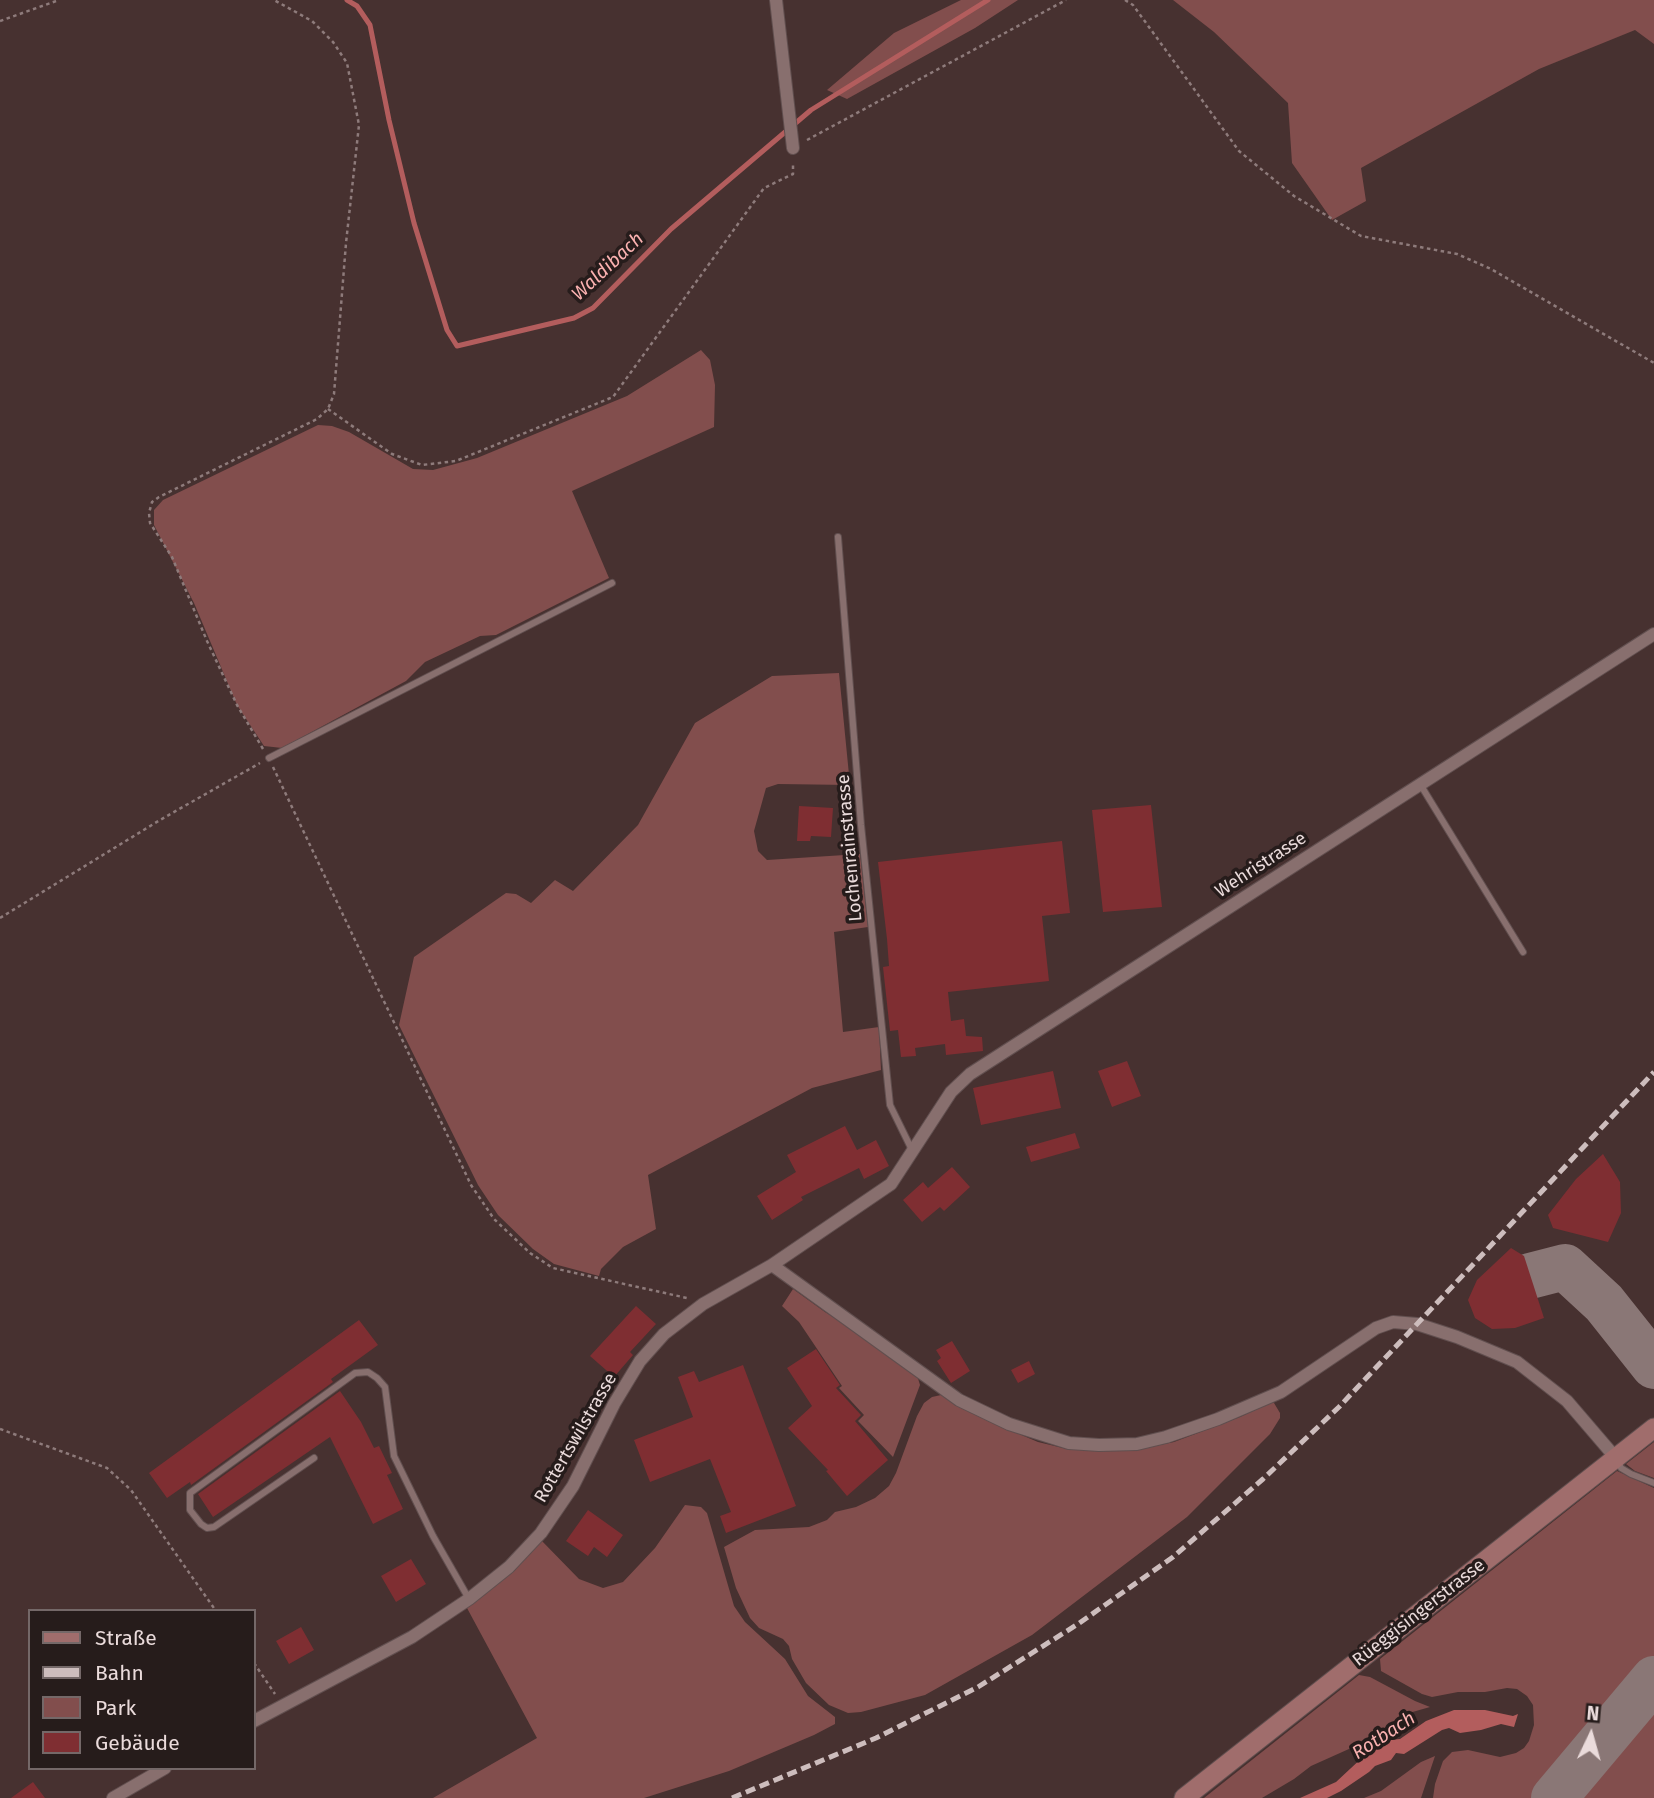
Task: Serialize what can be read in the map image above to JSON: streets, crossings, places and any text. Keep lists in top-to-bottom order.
{
  "streets": {
    "main road": ["Rüeggisingerstrasse"],
    "street": ["Wehristrasse", "Rottertswilstrasse"],
    "lane": ["Lochenrainstrasse"]
  },
  "crossings": [
    ["Lochenrainstrasse", "Wehristrasse"],
    ["Lochenrainstrasse", "Rottertswilstrasse"],
    ["Wehristrasse", "Rottertswilstrasse"]
  ],
  "water": ["Waldibach", "Rotbach"],
  "legend": [
    "Straße",
    "Bahn",
    "Park",
    "Gebäude"
  ],
  "north": "top"
}
